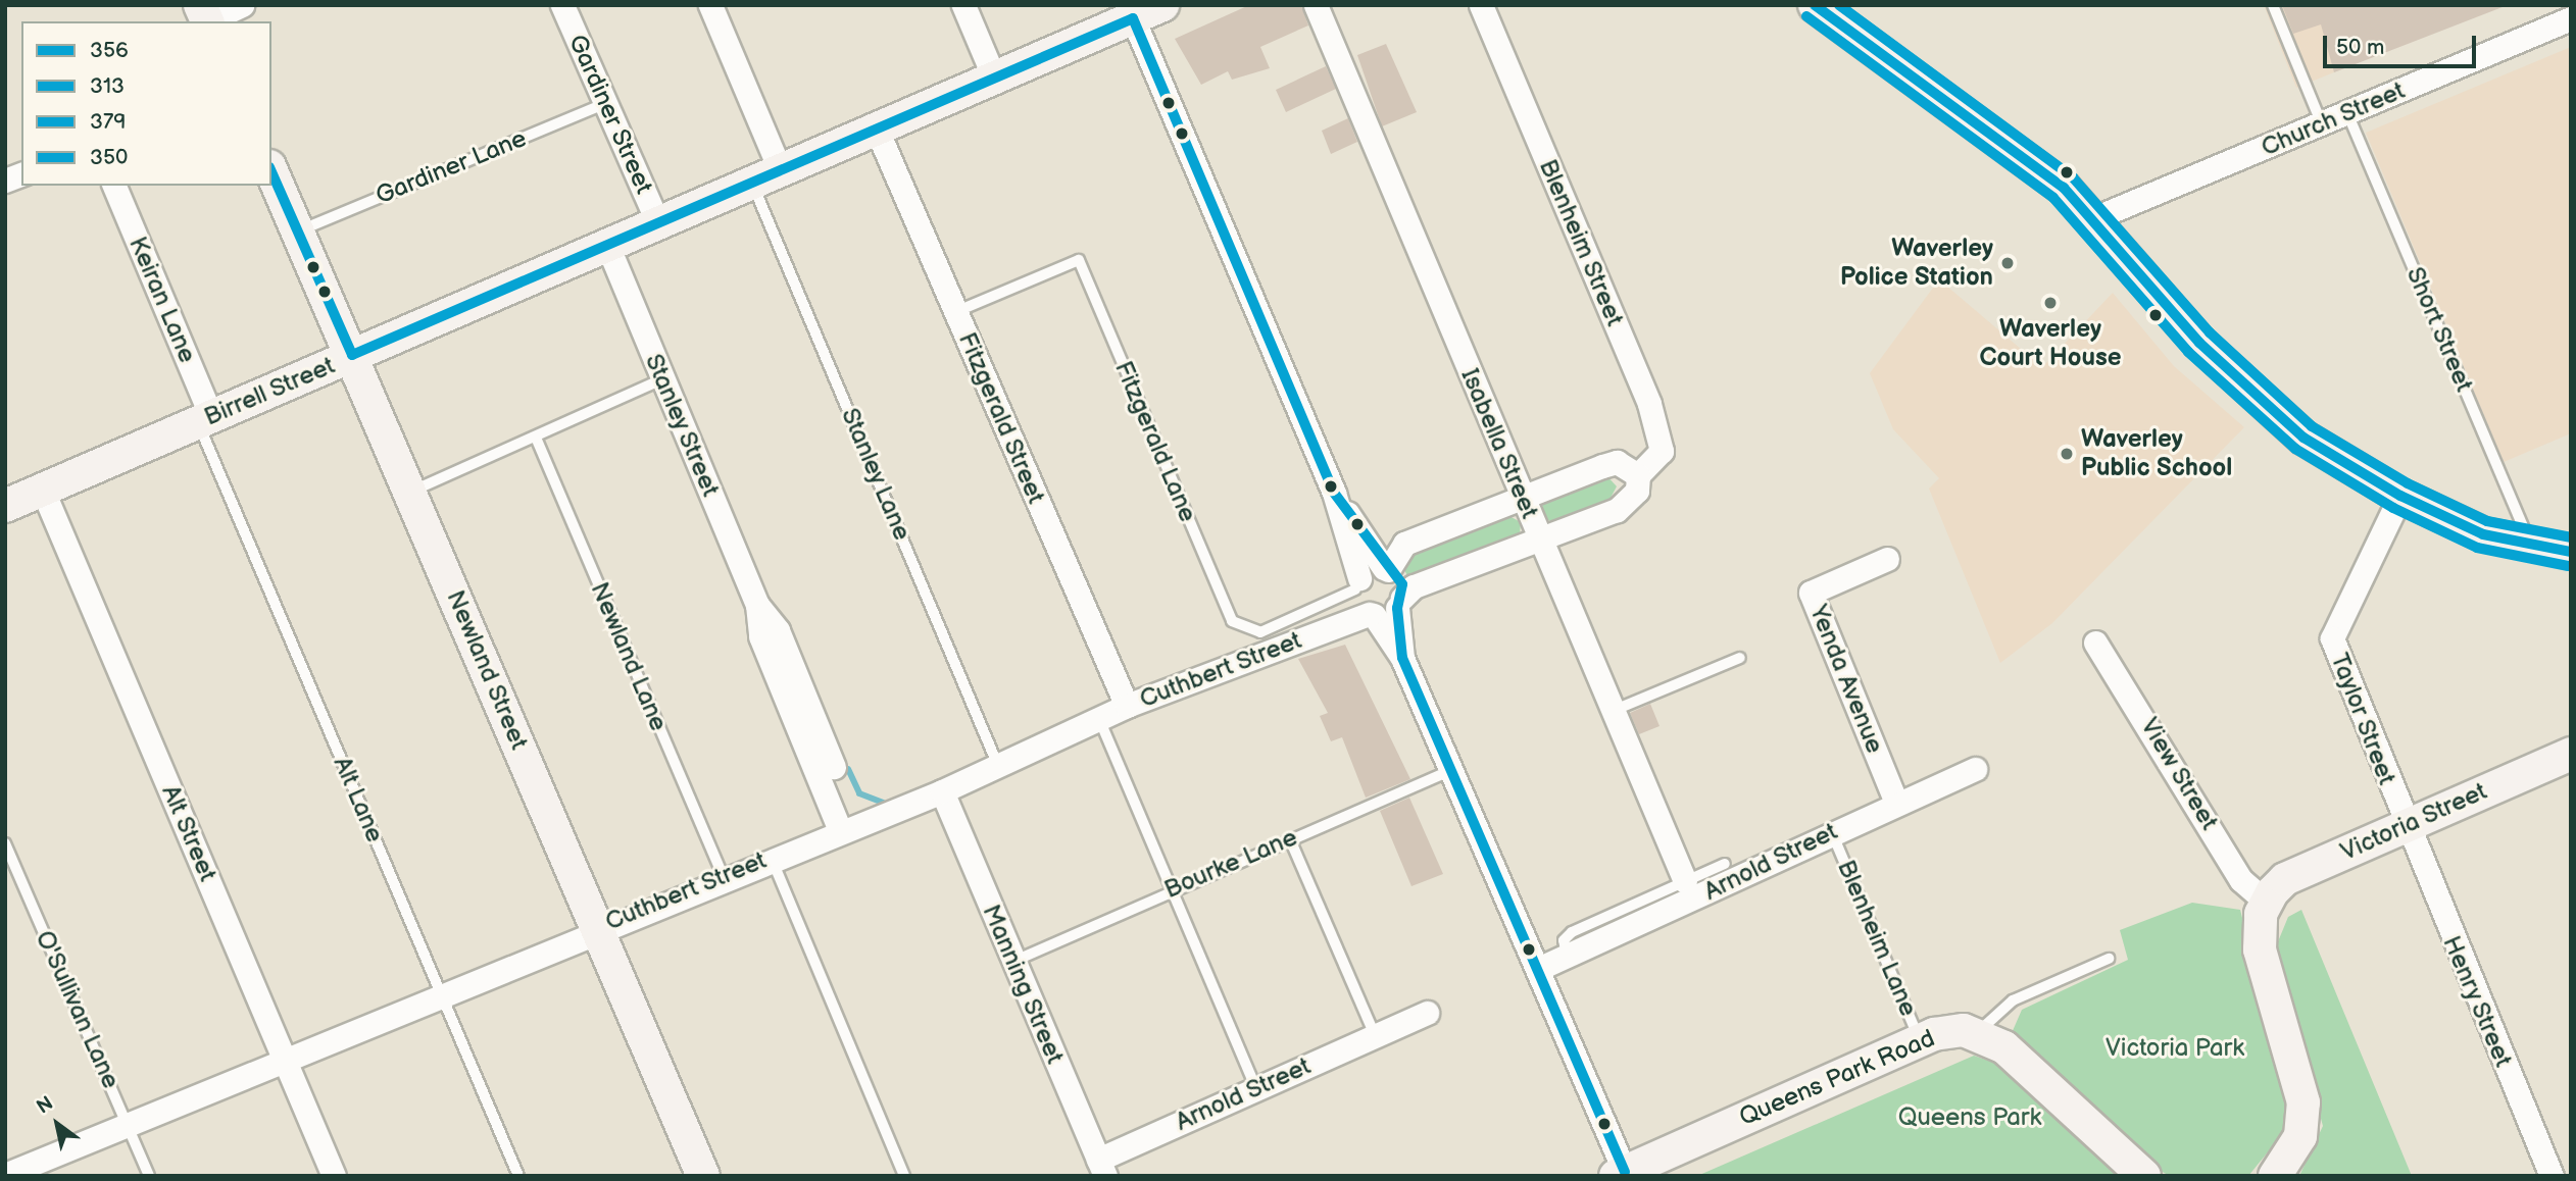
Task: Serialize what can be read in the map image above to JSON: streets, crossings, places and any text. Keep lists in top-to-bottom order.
{
  "streets": {
    "street": [
      "Gardiner Street",
      "Church Street",
      "Blenheim Street",
      "Keiran Lane",
      "Birrell Street",
      "Fitzgerald Street",
      "Stanley Street",
      "Isabella Street",
      "Newland Street",
      "Cuthbert Street",
      "Yenda Avenue",
      "Taylor Street",
      "View Street",
      "Victoria Street",
      "Alt Street",
      "Arnold Street",
      "Manning Street",
      "Henry Street",
      "Queens Park Road"
    ],
    "lane": [
      "Gardiner Lane",
      "Short Street",
      "Fitzgerald Lane",
      "Stanley Lane",
      "Newland Lane",
      "Alt Lane",
      "Bourke Lane",
      "Blenheim Lane",
      "O'Sullivan Lane"
    ]
  },
  "crossings": [
    ["Gardiner Street", "Gardiner Lane"],
    ["Gardiner Street", "Birrell Street"],
    ["Church Street", "Short Street"],
    ["Gardiner Lane", "Newland Street"],
    ["Keiran Lane", "Birrell Street"],
    ["Keiran Lane", "Alt Lane"],
    ["Birrell Street", "Fitzgerald Street"],
    ["Birrell Street", "Stanley Street"],
    ["Birrell Street", "Stanley Lane"],
    ["Birrell Street", "Newland Street"],
    ["Birrell Street", "Alt Lane"],
    ["Birrell Street", "Alt Street"],
    ["Fitzgerald Street", "Fitzgerald Lane"],
    ["Fitzgerald Street", "Cuthbert Street"],
    ["Stanley Street", "Cuthbert Street"],
    ["Isabella Street", "Arnold Street"],
    ["Stanley Lane", "Cuthbert Street"],
    ["Newland Lane", "Cuthbert Street"],
    ["Newland Street", "Cuthbert Street"],
    ["Cuthbert Street", "Alt Lane"],
    ["Cuthbert Street", "Alt Street"],
    ["Cuthbert Street", "Manning Street"],
    ["Cuthbert Street", "O'Sullivan Lane"],
    ["Yenda Avenue", "Arnold Street"],
    ["Taylor Street", "Victoria Street"],
    ["Taylor Street", "Henry Street"],
    ["View Street", "Victoria Street"],
    ["Victoria Street", "Henry Street"],
    ["Arnold Street", "Blenheim Lane"],
    ["Arnold Street", "Manning Street"],
    ["Bourke Lane", "Manning Street"],
    ["Blenheim Lane", "Queens Park Road"]
  ],
  "parks": ["Victoria Park", "Queens Park"],
  "places": ["Waverley Police Station", "Waverley Court House", "Waverley Public School"],
  "lines": [
    "transit line 313",
    "transit line 350",
    "transit line 379",
    "transit line 356"
  ],
  "legend": [
    "356",
    "313",
    "379",
    "350"
  ],
  "scale_bar": "50 m",
  "north": "top left"
}
